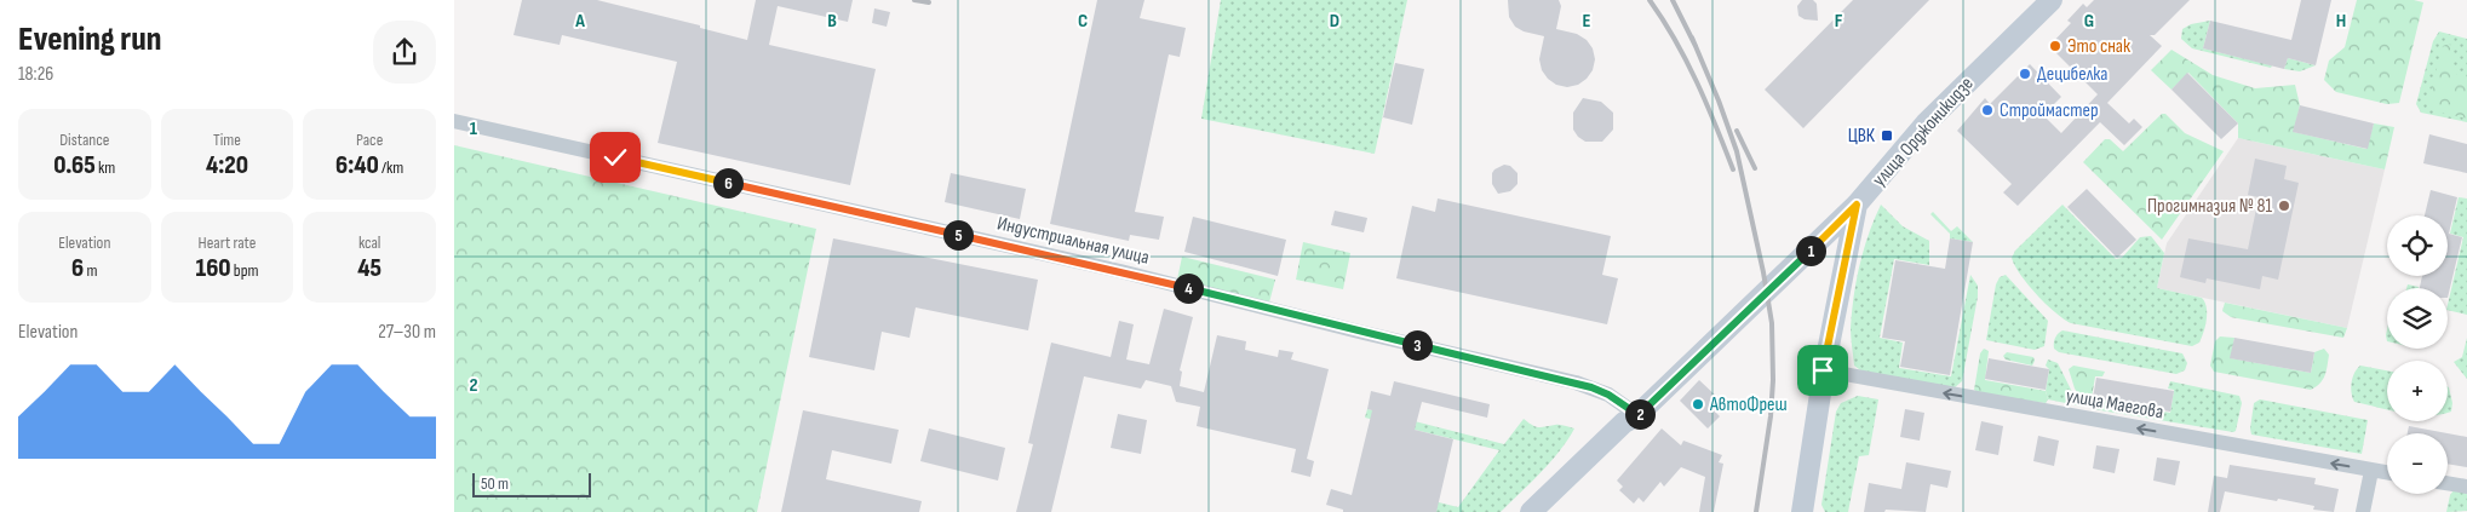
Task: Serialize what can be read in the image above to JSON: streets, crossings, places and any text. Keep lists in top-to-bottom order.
{
  "streets": {
    "main road": ["улица Орджоникидзе"],
    "street": ["Индустриальная улица", "улица Маегова"]
  },
  "crossings": [
    ["улица Орджоникидзе", "Индустриальная улица"]
  ],
  "one_way": ["улица Маегова"],
  "places": {
    "other": [
      "Это снак",
      "Децибелка",
      "Строймастер",
      "Прогимназия № 81",
      "АвтоФреш"
    ],
    "transit": ["ЦВК"]
  },
  "scale_bar": "50 m",
  "page": {
    "heading": ["Evening run", "18:26"],
    "stats": [
      ["Distance", "0.65 km"],
      ["Time", "4:20"],
      ["Pace", "6:40 /km"],
      ["Elevation", "6 m"],
      ["Heart rate", "160 bpm"],
      ["kcal", "45"]
    ],
    "pins": [
      "6",
      "5",
      "1",
      "4",
      "3",
      "2"
    ],
    "map_buttons": ["+", "−"],
    "chart": ["Elevation", "27–30 m"],
    "scale": "50 m"
  },
  "grid": {
    "columns": [
      "A",
      "B",
      "C",
      "D",
      "E",
      "F",
      "G",
      "H"
    ],
    "rows": ["1", "2"]
  }
}
